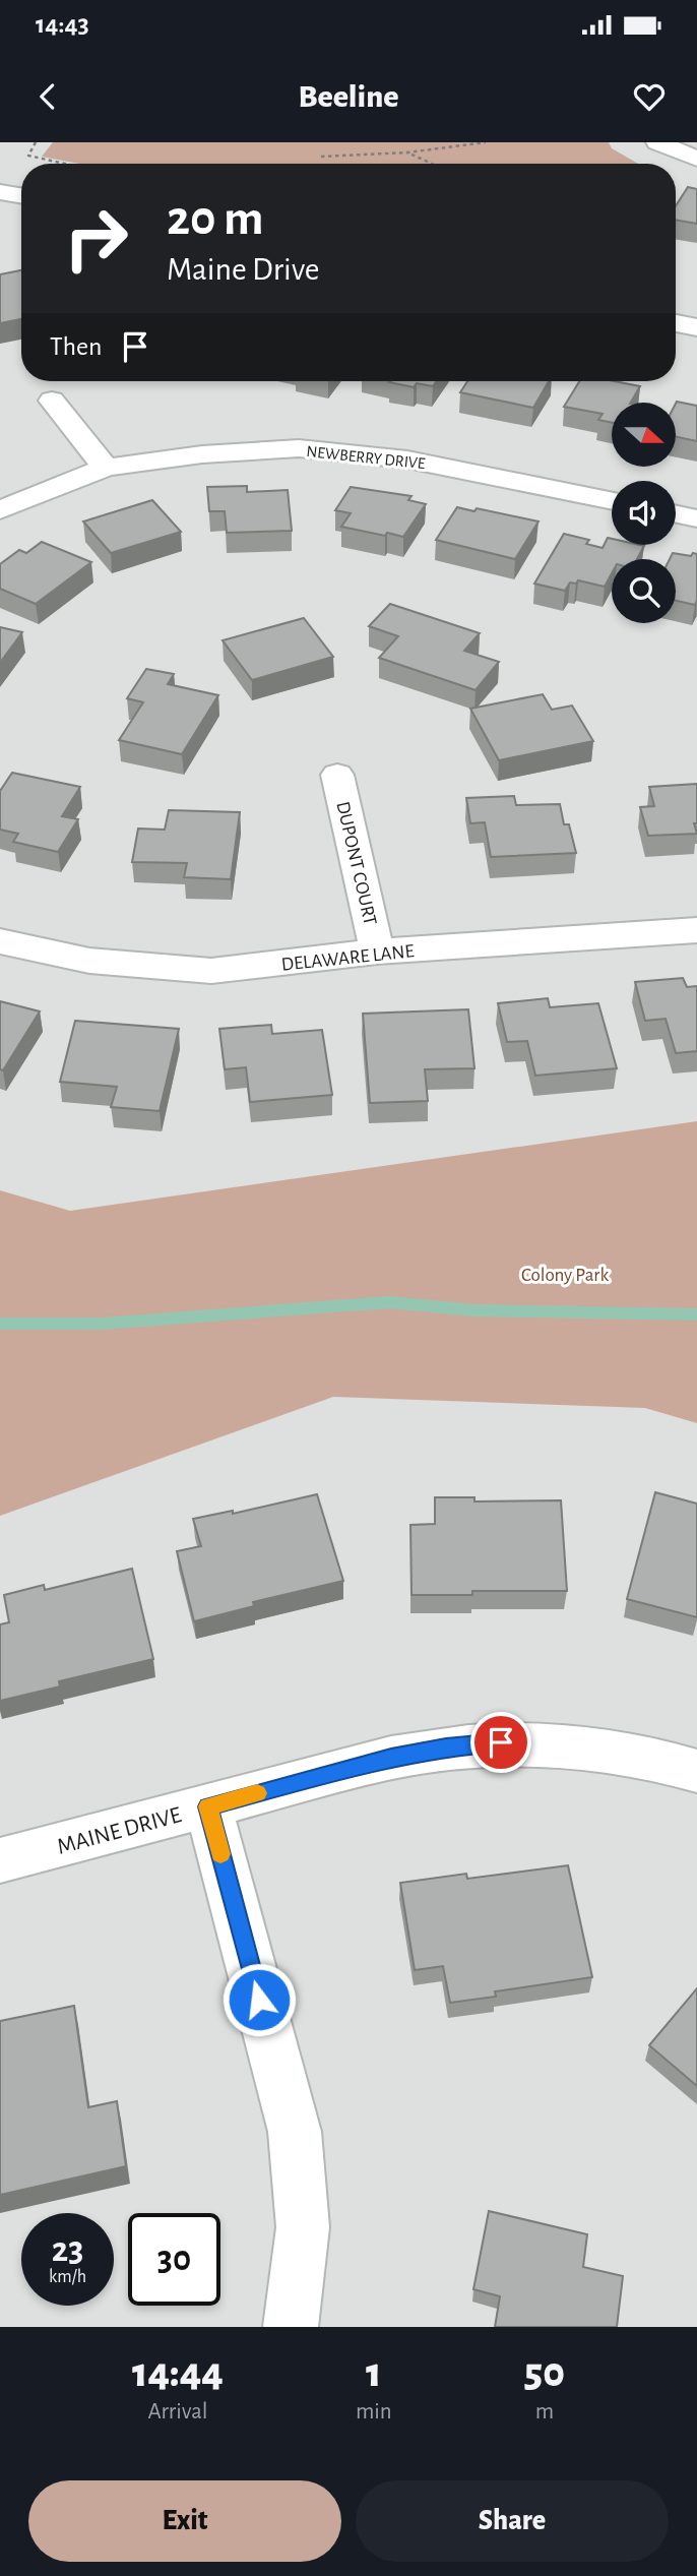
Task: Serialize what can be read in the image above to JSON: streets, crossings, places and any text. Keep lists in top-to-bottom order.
{
  "streets": {
    "street": [
      "NEWBERRY DRIVE",
      "DUPONT COURT",
      "DELAWARE LANE",
      "MAINE DRIVE"
    ]
  },
  "crossings": [
    ["DUPONT COURT", "DELAWARE LANE"]
  ],
  "parks": ["Colony Park"],
  "north": "right",
  "page": {
    "status": "14:43",
    "header": "Beeline",
    "turn": ["20 m", "Maine Drive"],
    "then": "Then",
    "speed": "23 km/h",
    "limit": "30",
    "eta": [
      "14:44",
      "Arrival",
      "1",
      "min",
      "50",
      "m"
    ],
    "buttons": ["Exit", "Share"]
  }
}
